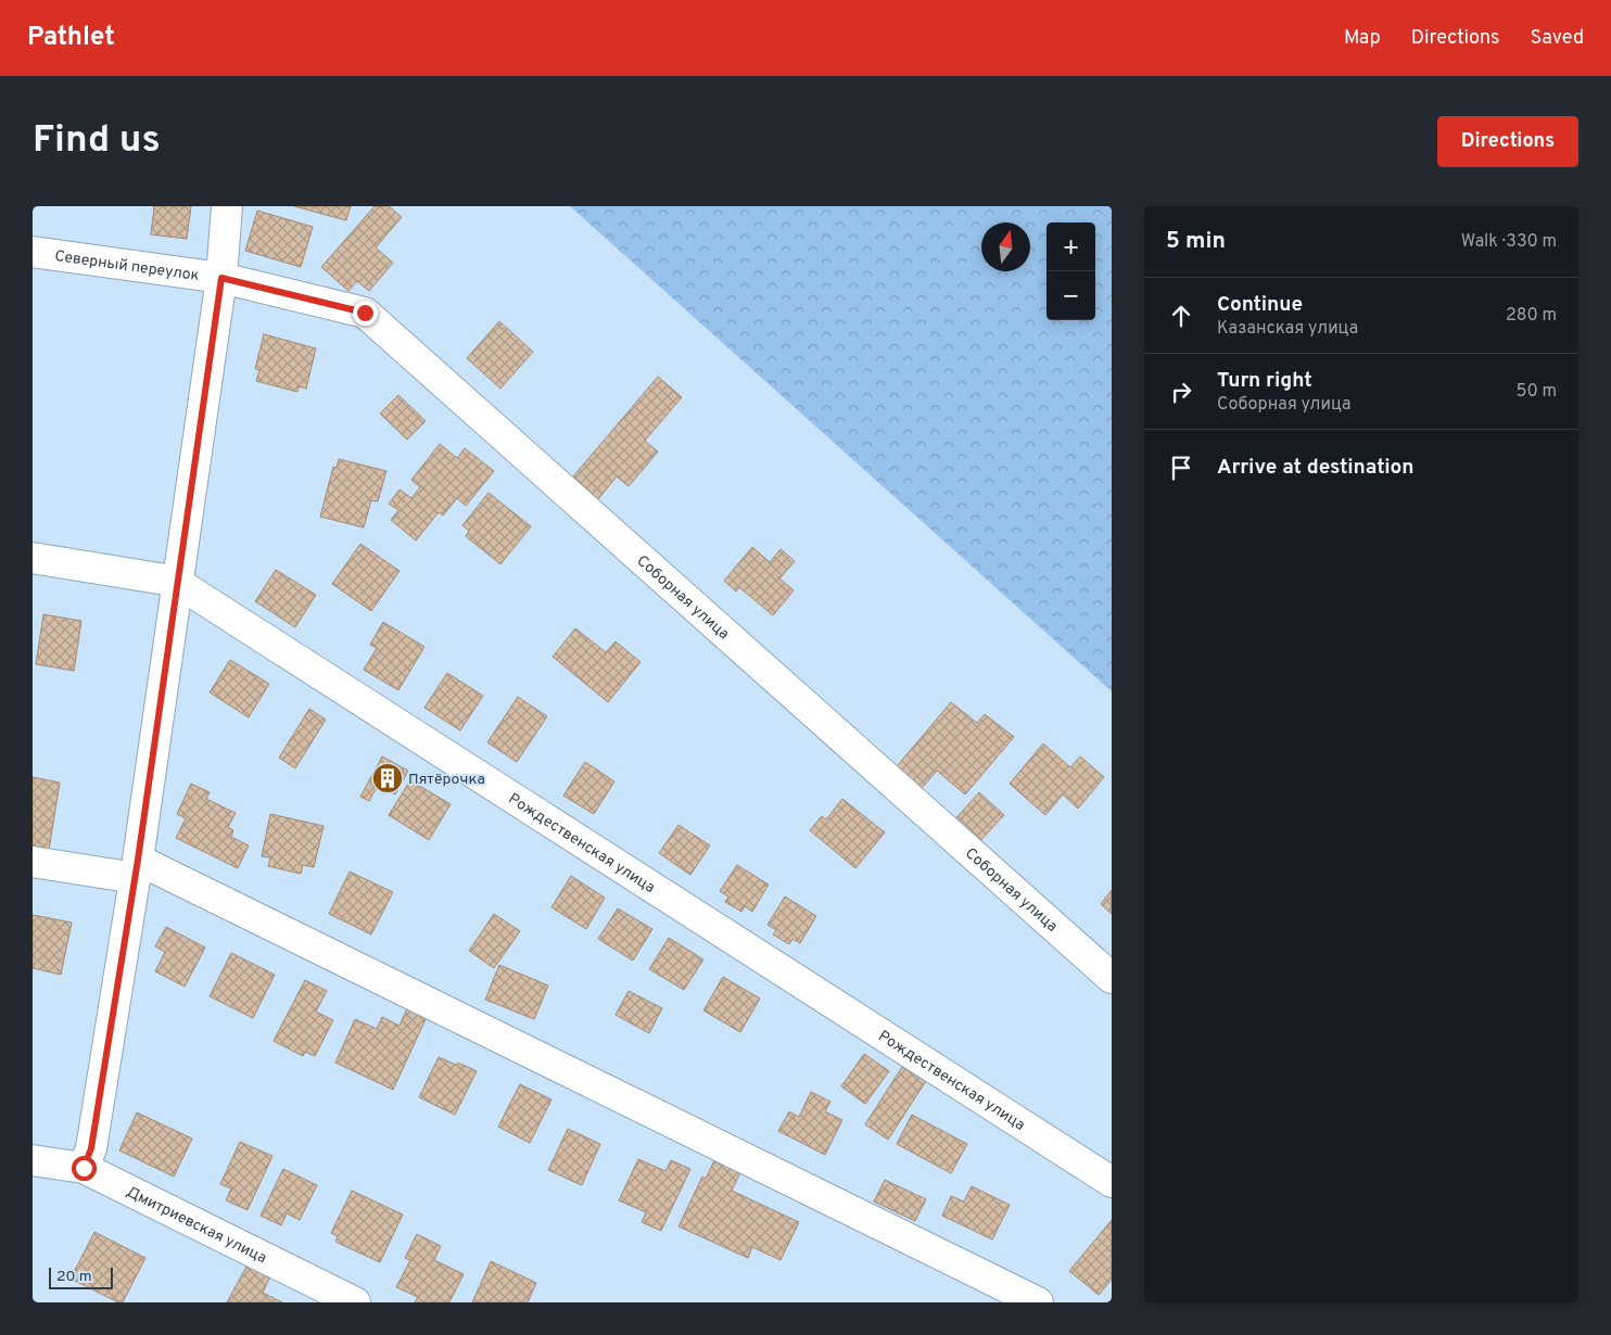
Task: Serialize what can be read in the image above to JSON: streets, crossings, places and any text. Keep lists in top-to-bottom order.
{
  "streets": {
    "street": [
      "Северный переулок",
      "Соборная улица",
      "Рождественская улица",
      "Дмитриевская улица"
    ]
  },
  "crossings": [
    ["Северный переулок", "Соборная улица"]
  ],
  "places": {
    "building": ["Пятёрочка"]
  },
  "scale_bar": "20 m",
  "north": "top",
  "page": {
    "header": "Pathlet",
    "nav": ["Map", "Directions", "Saved"],
    "buttons": "Directions",
    "title": "Find us",
    "heading": ["5 min", "Walk · 330 m"],
    "map_buttons": ["+", "−"],
    "list": [
      ["Continue", "Казанская улица", "280 m"],
      ["Turn right", "Соборная улица", "50 m"],
      "Arrive at destination"
    ],
    "scale": "20 m"
  }
}
